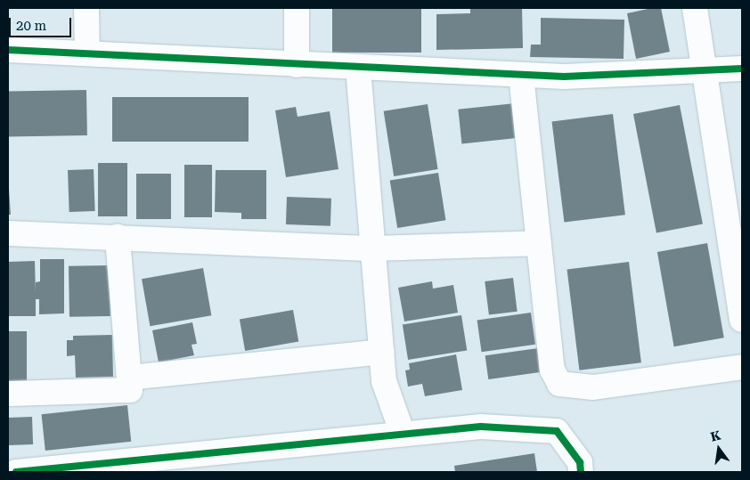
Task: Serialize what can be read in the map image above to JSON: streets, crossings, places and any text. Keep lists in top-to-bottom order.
{
  "scale_bar": "20 m",
  "north": "top"
}
